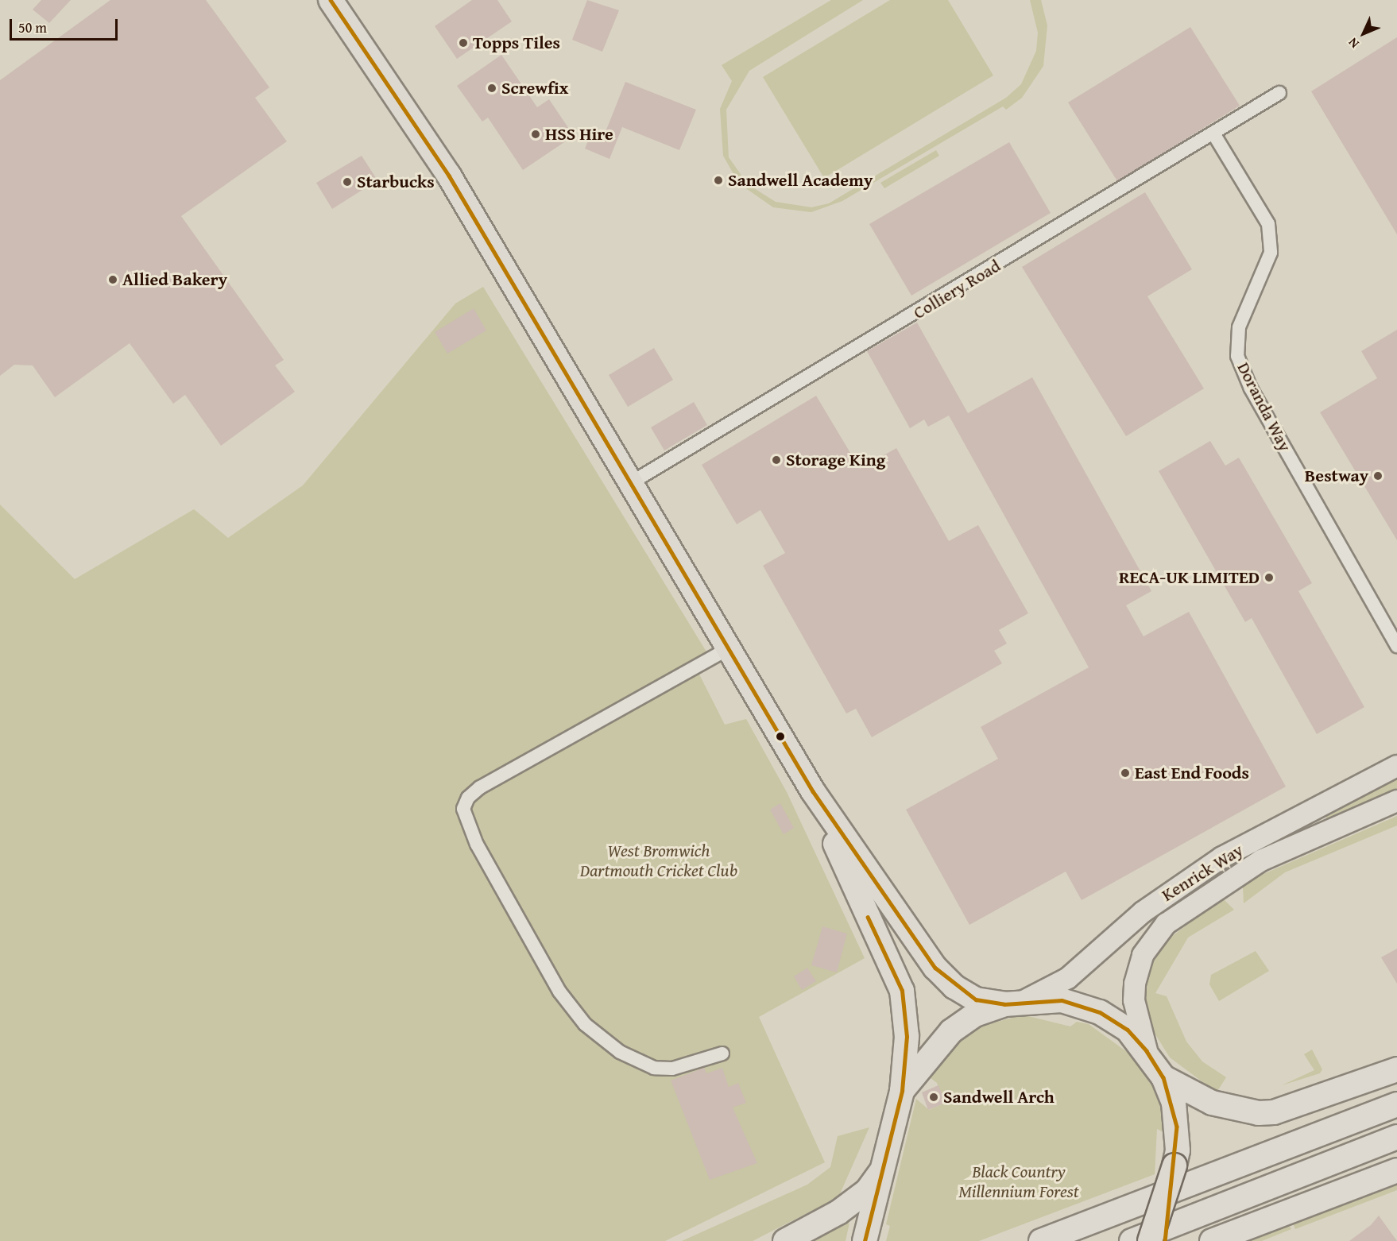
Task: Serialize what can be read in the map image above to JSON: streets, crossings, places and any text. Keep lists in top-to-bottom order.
{
  "streets": {
    "main road": ["Kenrick Way"],
    "street": ["Colliery Road", "Doranda Way"]
  },
  "crossings": [
    ["Colliery Road", "Doranda Way"]
  ],
  "parks": ["West Bromwich Dartmouth Cricket Club", "Black Country Millennium Forest"],
  "places": [
    "Topps Tiles",
    "Screwfix",
    "HSS Hire",
    "Sandwell Academy",
    "Starbucks",
    "Allied Bakery",
    "Storage King",
    "Bestway",
    "RECA-UK LIMITED",
    "East End Foods",
    "Sandwell Arch"
  ],
  "scale_bar": "50 m",
  "north": "bottom left"
}
